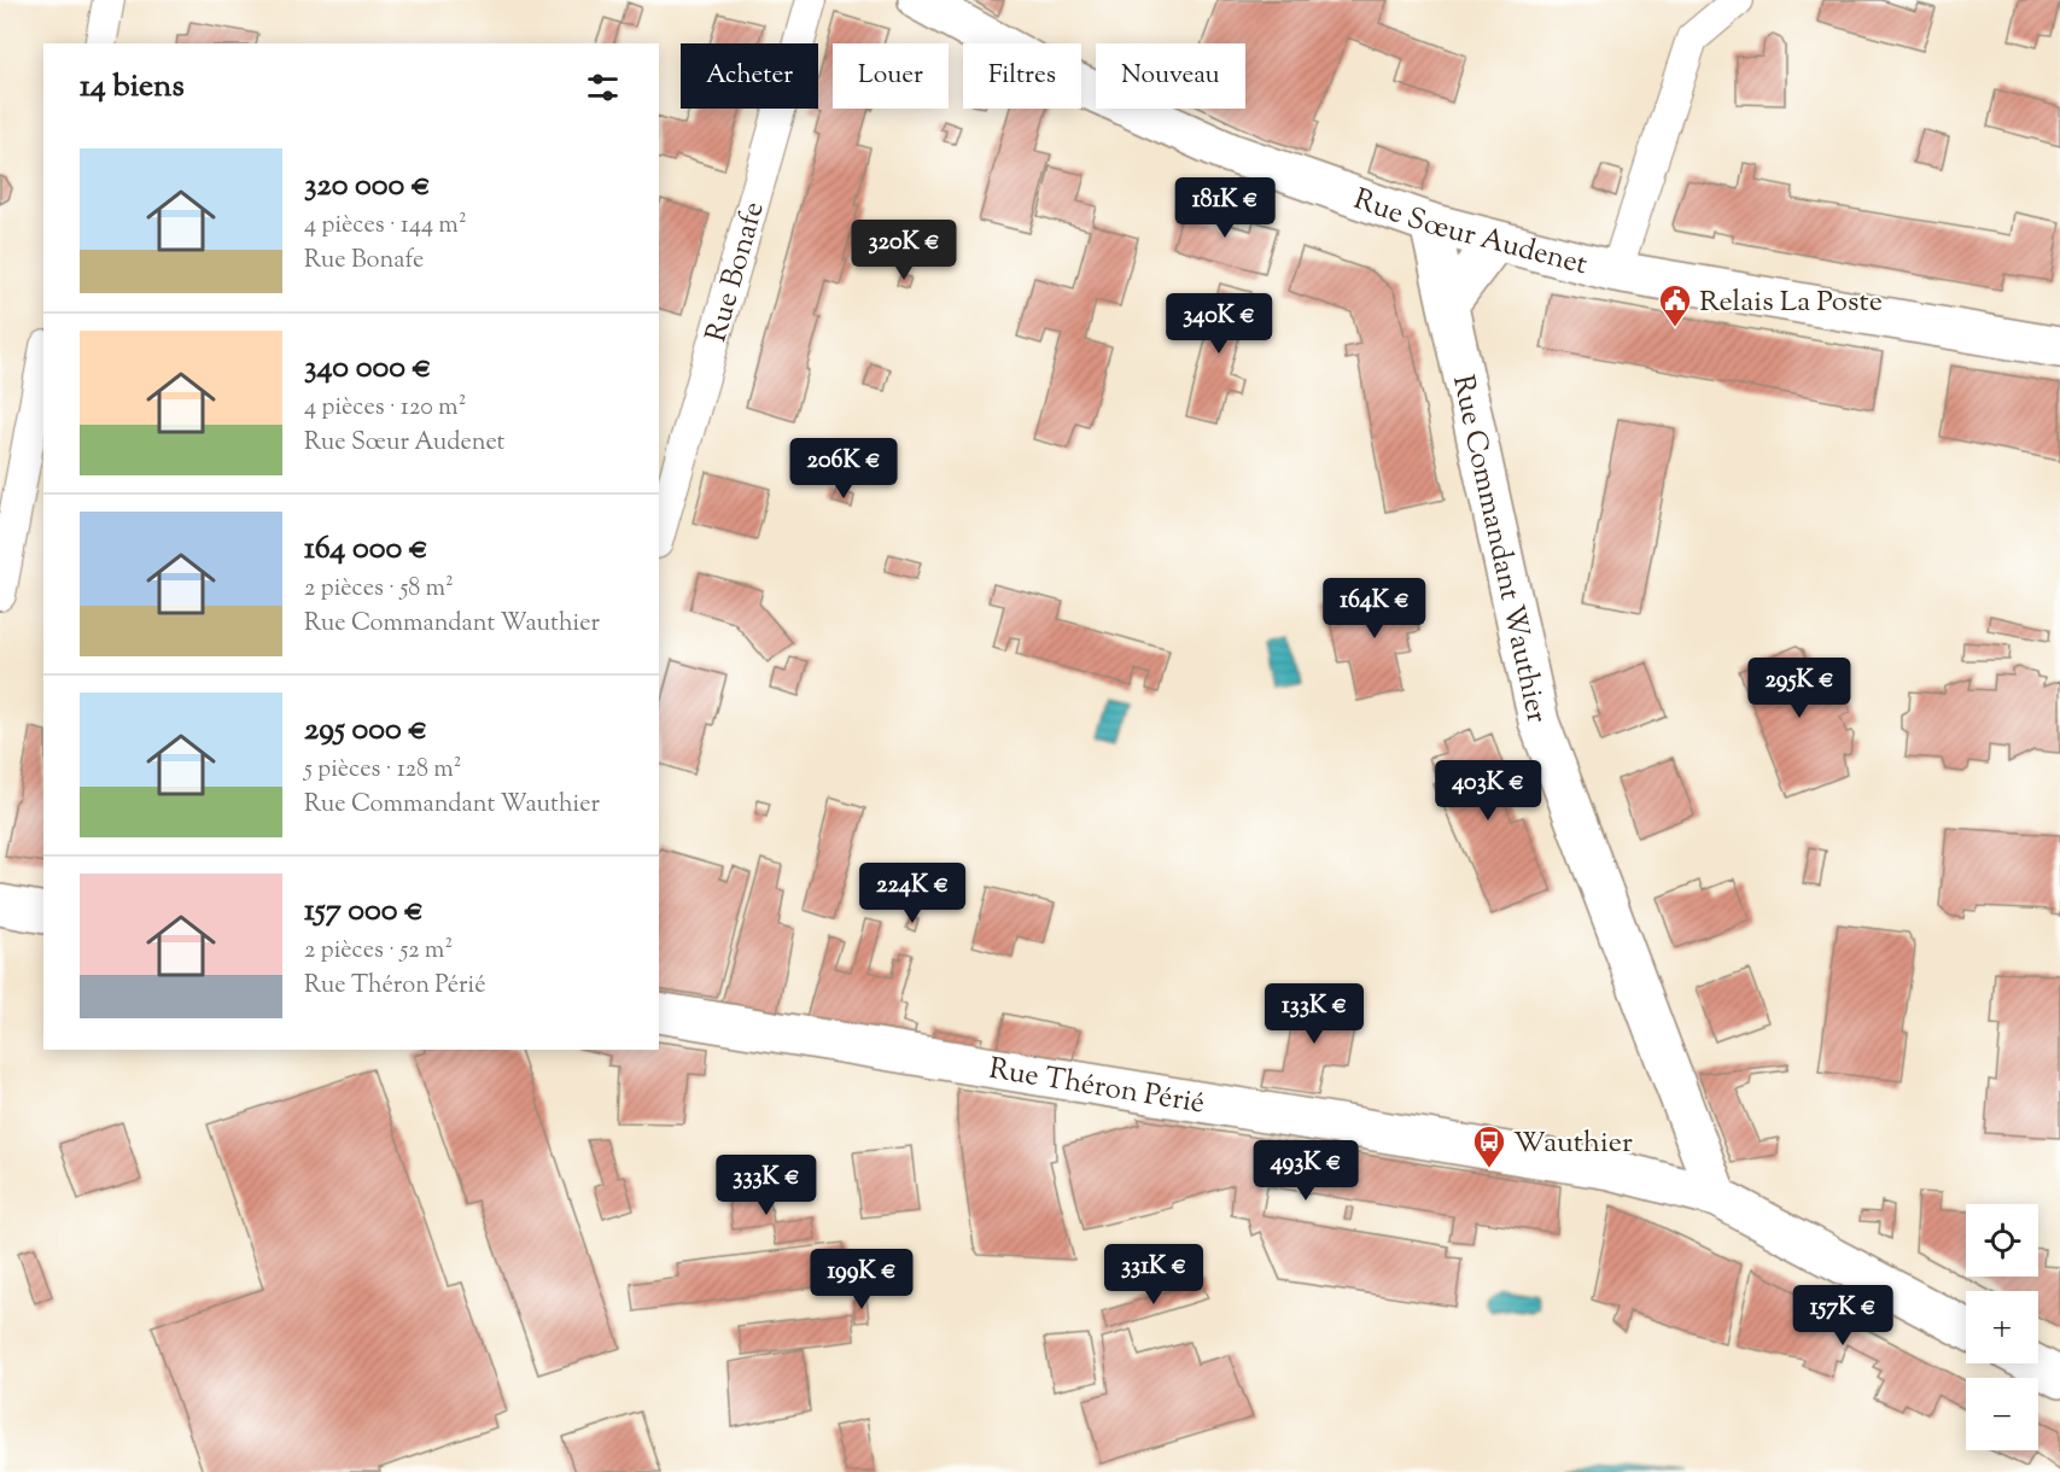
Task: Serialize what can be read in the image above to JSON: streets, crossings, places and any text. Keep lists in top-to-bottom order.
{
  "streets": {
    "street": [
      "Rue Sœur Audenet",
      "Rue Bonafe",
      "Rue Commandant Wauthier",
      "Rue Théron Périé"
    ]
  },
  "crossings": [
    ["Rue Sœur Audenet", "Rue Commandant Wauthier"],
    ["Rue Commandant Wauthier", "Rue Théron Périé"]
  ],
  "places": {
    "public building": ["Relais La Poste"],
    "bus stop": ["Wauthier"]
  },
  "page": {
    "chip": [
      "Acheter",
      "Louer",
      "Filtres",
      "Nouveau"
    ],
    "heading": "14 biens",
    "list": [
      {
        "name": "320 000 €",
        "note": "4 pièces · 144 m² · Rue Bonafe"
      },
      {
        "name": "340 000 €",
        "note": "4 pièces · 120 m² · Rue Sœur Audenet"
      },
      {
        "name": "164 000 €",
        "note": "2 pièces · 58 m² · Rue Commandant Wauthier"
      },
      {
        "name": "295 000 €",
        "note": "5 pièces · 128 m² · Rue Commandant Wauthier"
      },
      {
        "name": "157 000 €",
        "note": "2 pièces · 52 m² · Rue Théron Périé"
      }
    ],
    "price": [
      "181K €",
      "320K €",
      "340K €",
      "206K €",
      "164K €",
      "295K €",
      "403K €",
      "224K €",
      "133K €",
      "493K €",
      "333K €",
      "331K €",
      "199K €",
      "157K €"
    ],
    "map_buttons": ["+", "−"]
  }
}
